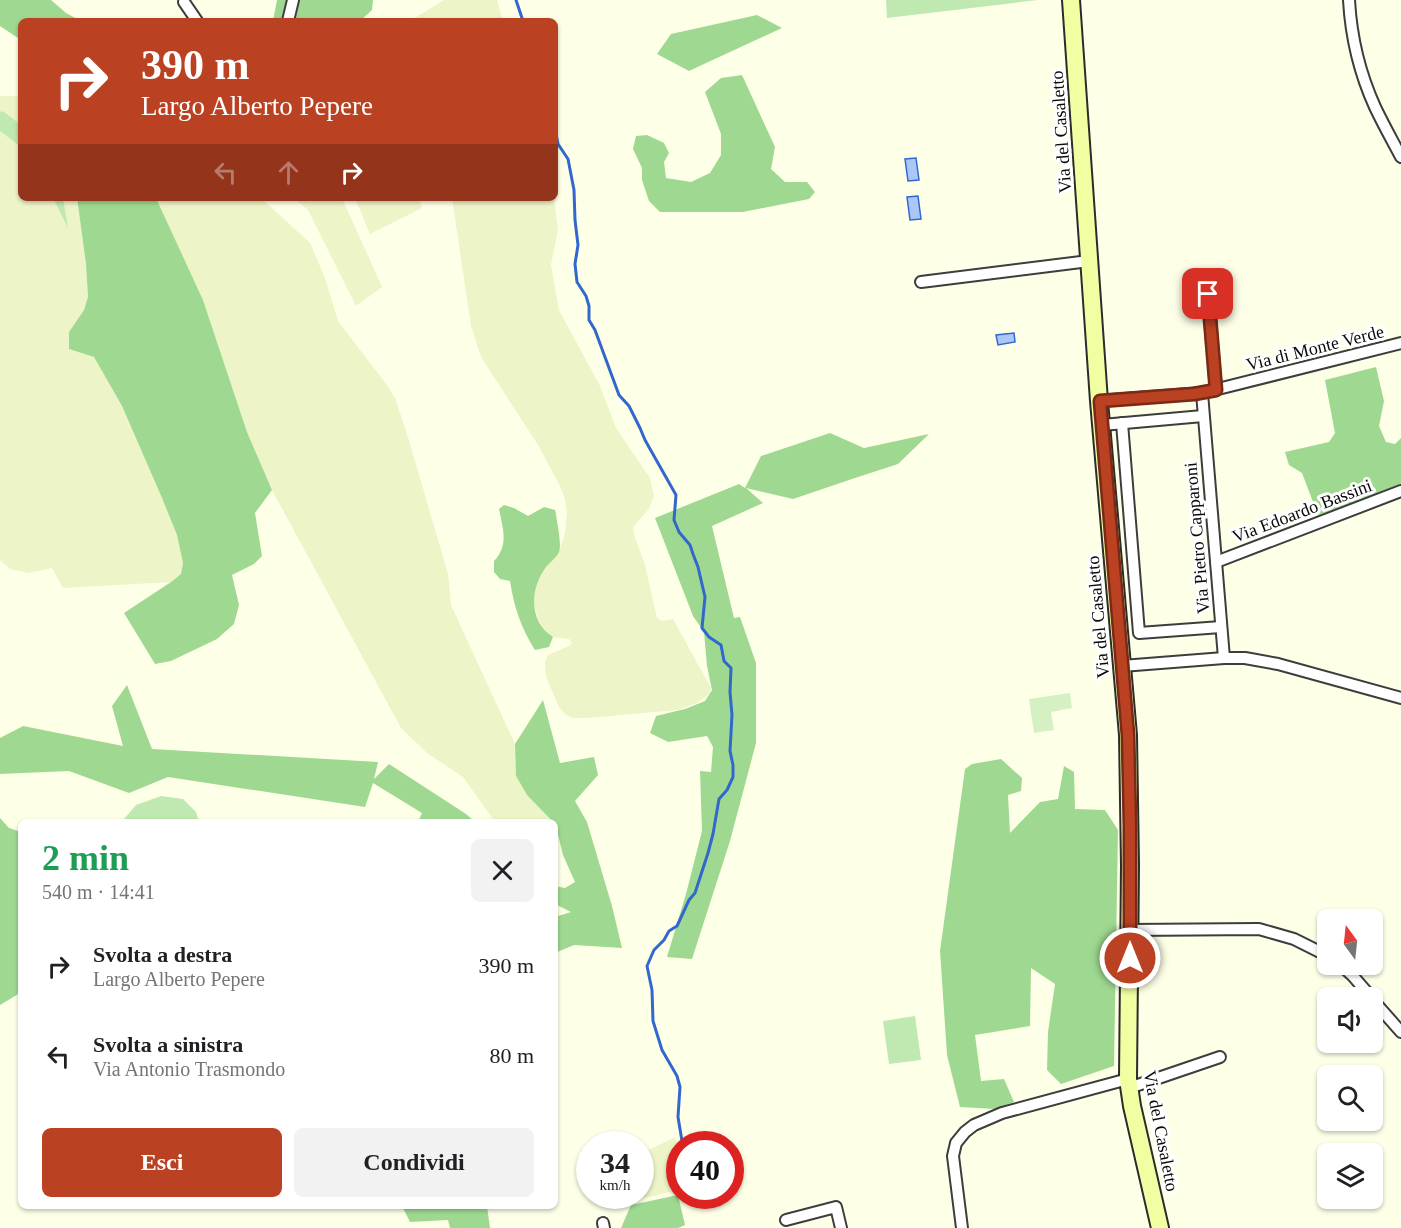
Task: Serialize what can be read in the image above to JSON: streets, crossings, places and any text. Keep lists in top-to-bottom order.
{
  "streets": {
    "street": [
      "Via del Casaletto",
      "Via di Monte Verde",
      "Via Edoardo Bassini",
      "Via Pietro Capparoni"
    ]
  },
  "crossings": [
    ["Via del Casaletto", "Via di Monte Verde"],
    ["Via di Monte Verde", "Via Pietro Capparoni"],
    ["Via Edoardo Bassini", "Via Pietro Capparoni"]
  ],
  "north": "top",
  "page": {
    "turn": ["390 m", "Largo Alberto Pepere"],
    "heading": ["2 min", "540 m · 14:41"],
    "list": [
      {
        "name": "Svolta a destra",
        "note": "Largo Alberto Pepere",
        "value": "390 m"
      },
      {
        "name": "Svolta a sinistra",
        "note": "Via Antonio Trasmondo",
        "value": "80 m"
      }
    ],
    "buttons": ["Esci", "Condividi"],
    "speed": "34 km/h",
    "limit": "40"
  }
}
